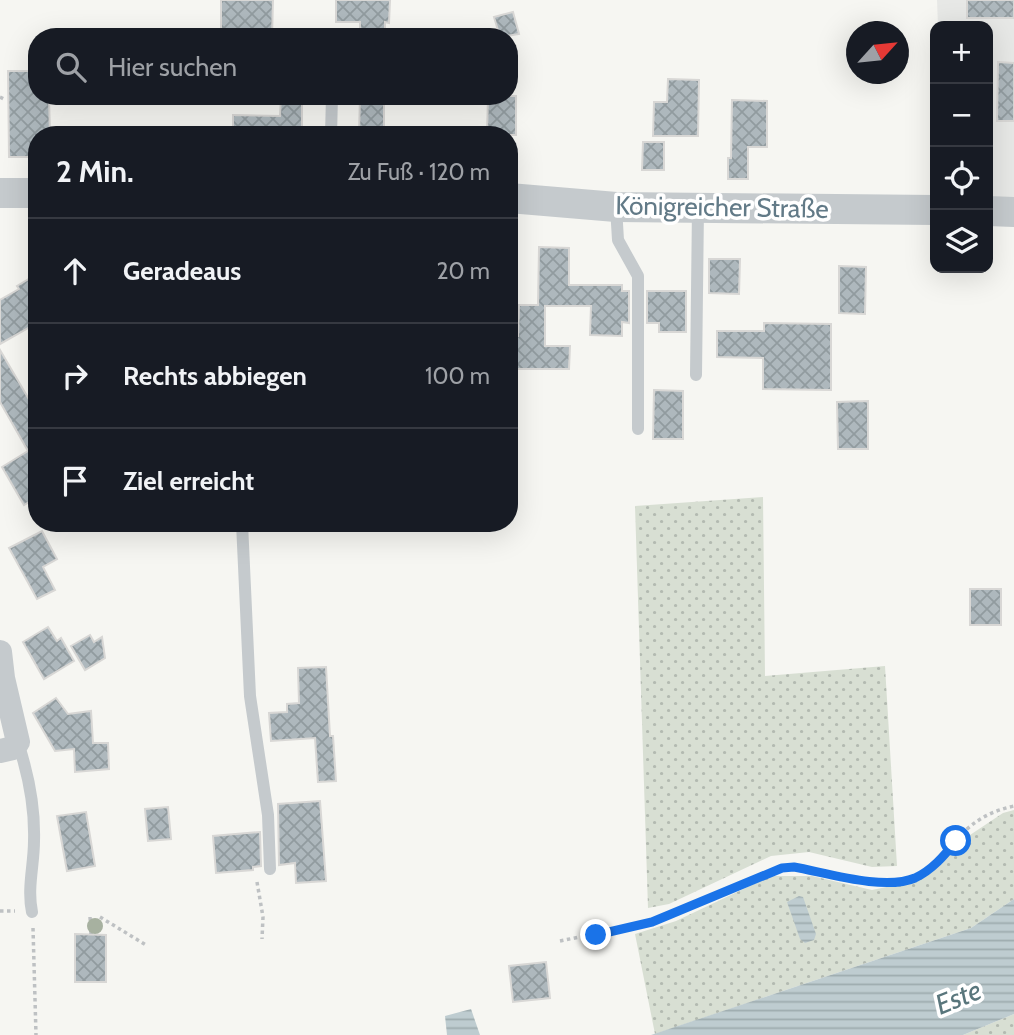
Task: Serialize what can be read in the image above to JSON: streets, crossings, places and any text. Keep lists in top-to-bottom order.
{
  "streets": {
    "street": ["Königreicher Straße"]
  },
  "water": ["Este"],
  "north": "top right",
  "page": {
    "map_buttons": ["+", "−"],
    "search": "Hier suchen",
    "heading": ["2 Min.", "Zu Fuß · 120 m"],
    "list": [
      ["Geradeaus", "20 m"],
      ["Rechts abbiegen", "100 m"],
      "Ziel erreicht"
    ]
  }
}
